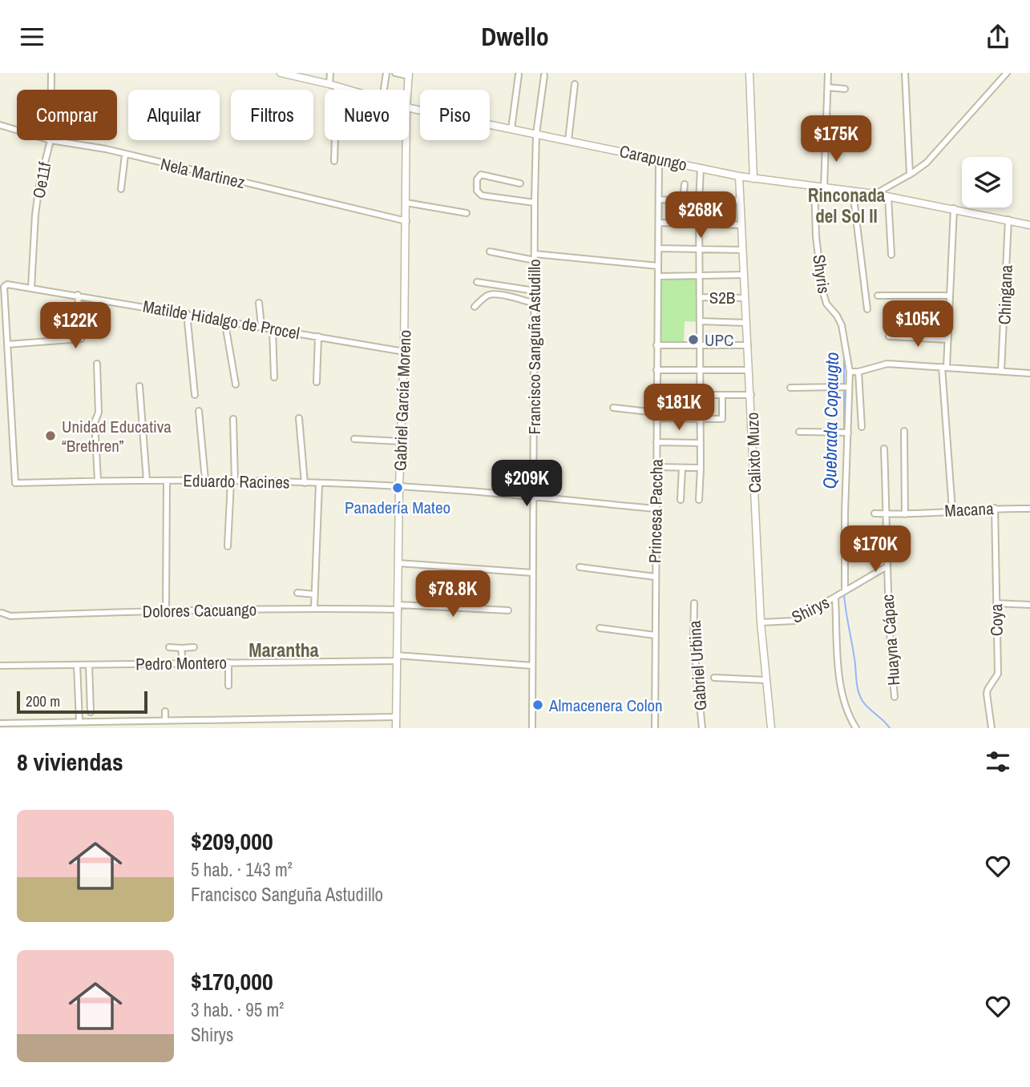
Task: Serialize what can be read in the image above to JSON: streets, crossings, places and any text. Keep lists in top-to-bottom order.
{
  "streets": {
    "street": [
      "Carapungo",
      "Nela Martinez",
      "Oe11f",
      "Shyris",
      "Chingana",
      "S2B",
      "Matilde Hidalgo de Procel",
      "Francisco Sanguña Astudillo",
      "Gabriel García Moreno",
      "Calixto Muzo",
      "Eduardo Racines",
      "Macana",
      "Princesa Paccha",
      "Shirys",
      "Dolores Cacuango",
      "Coya",
      "Huayna Cápac",
      "Pedro Montero",
      "Gabriel Urbina"
    ]
  },
  "crossings": [
    ["Carapungo", "Shyris"],
    ["Carapungo", "Chingana"],
    ["Carapungo", "Francisco Sanguña Astudillo"],
    ["Carapungo", "Calixto Muzo"],
    ["Carapungo", "Princesa Paccha"],
    ["Nela Martinez", "Gabriel García Moreno"],
    ["Oe11f", "Matilde Hidalgo de Procel"],
    ["Shyris", "Shirys"],
    ["S2B", "Calixto Muzo"],
    ["Matilde Hidalgo de Procel", "Gabriel García Moreno"],
    ["Matilde Hidalgo de Procel", "Eduardo Racines"],
    ["Francisco Sanguña Astudillo", "Eduardo Racines"],
    ["Francisco Sanguña Astudillo", "Pedro Montero"],
    ["Gabriel García Moreno", "Eduardo Racines"],
    ["Gabriel García Moreno", "Dolores Cacuango"],
    ["Gabriel García Moreno", "Pedro Montero"],
    ["Calixto Muzo", "Shirys"],
    ["Eduardo Racines", "Princesa Paccha"],
    ["Macana", "Coya"],
    ["Macana", "Huayna Cápac"],
    ["Shirys", "Huayna Cápac"]
  ],
  "districts": ["Rinconada del Sol II", "Marantha"],
  "water": ["Quebrada Copaugto"],
  "places": [
    "UPC",
    "Unidad Educativa “Brethren”",
    "Panadería Mateo",
    "Almacenera Colon"
  ],
  "scale_bar": "200 m",
  "page": {
    "header": "Dwello",
    "chip": [
      "Comprar",
      "Alquilar",
      "Filtros",
      "Nuevo",
      "Piso"
    ],
    "price": [
      "$175K",
      "$268K",
      "$105K",
      "$122K",
      "$181K",
      "$209K",
      "$170K",
      "$78.8K"
    ],
    "scale": "200 m",
    "heading": "8 viviendas",
    "list": [
      {
        "name": "$209,000",
        "note": "5 hab. · 143 m² · Francisco Sanguña Astudillo"
      },
      {
        "name": "$170,000",
        "note": "3 hab. · 95 m² · Shirys"
      }
    ]
  }
}
